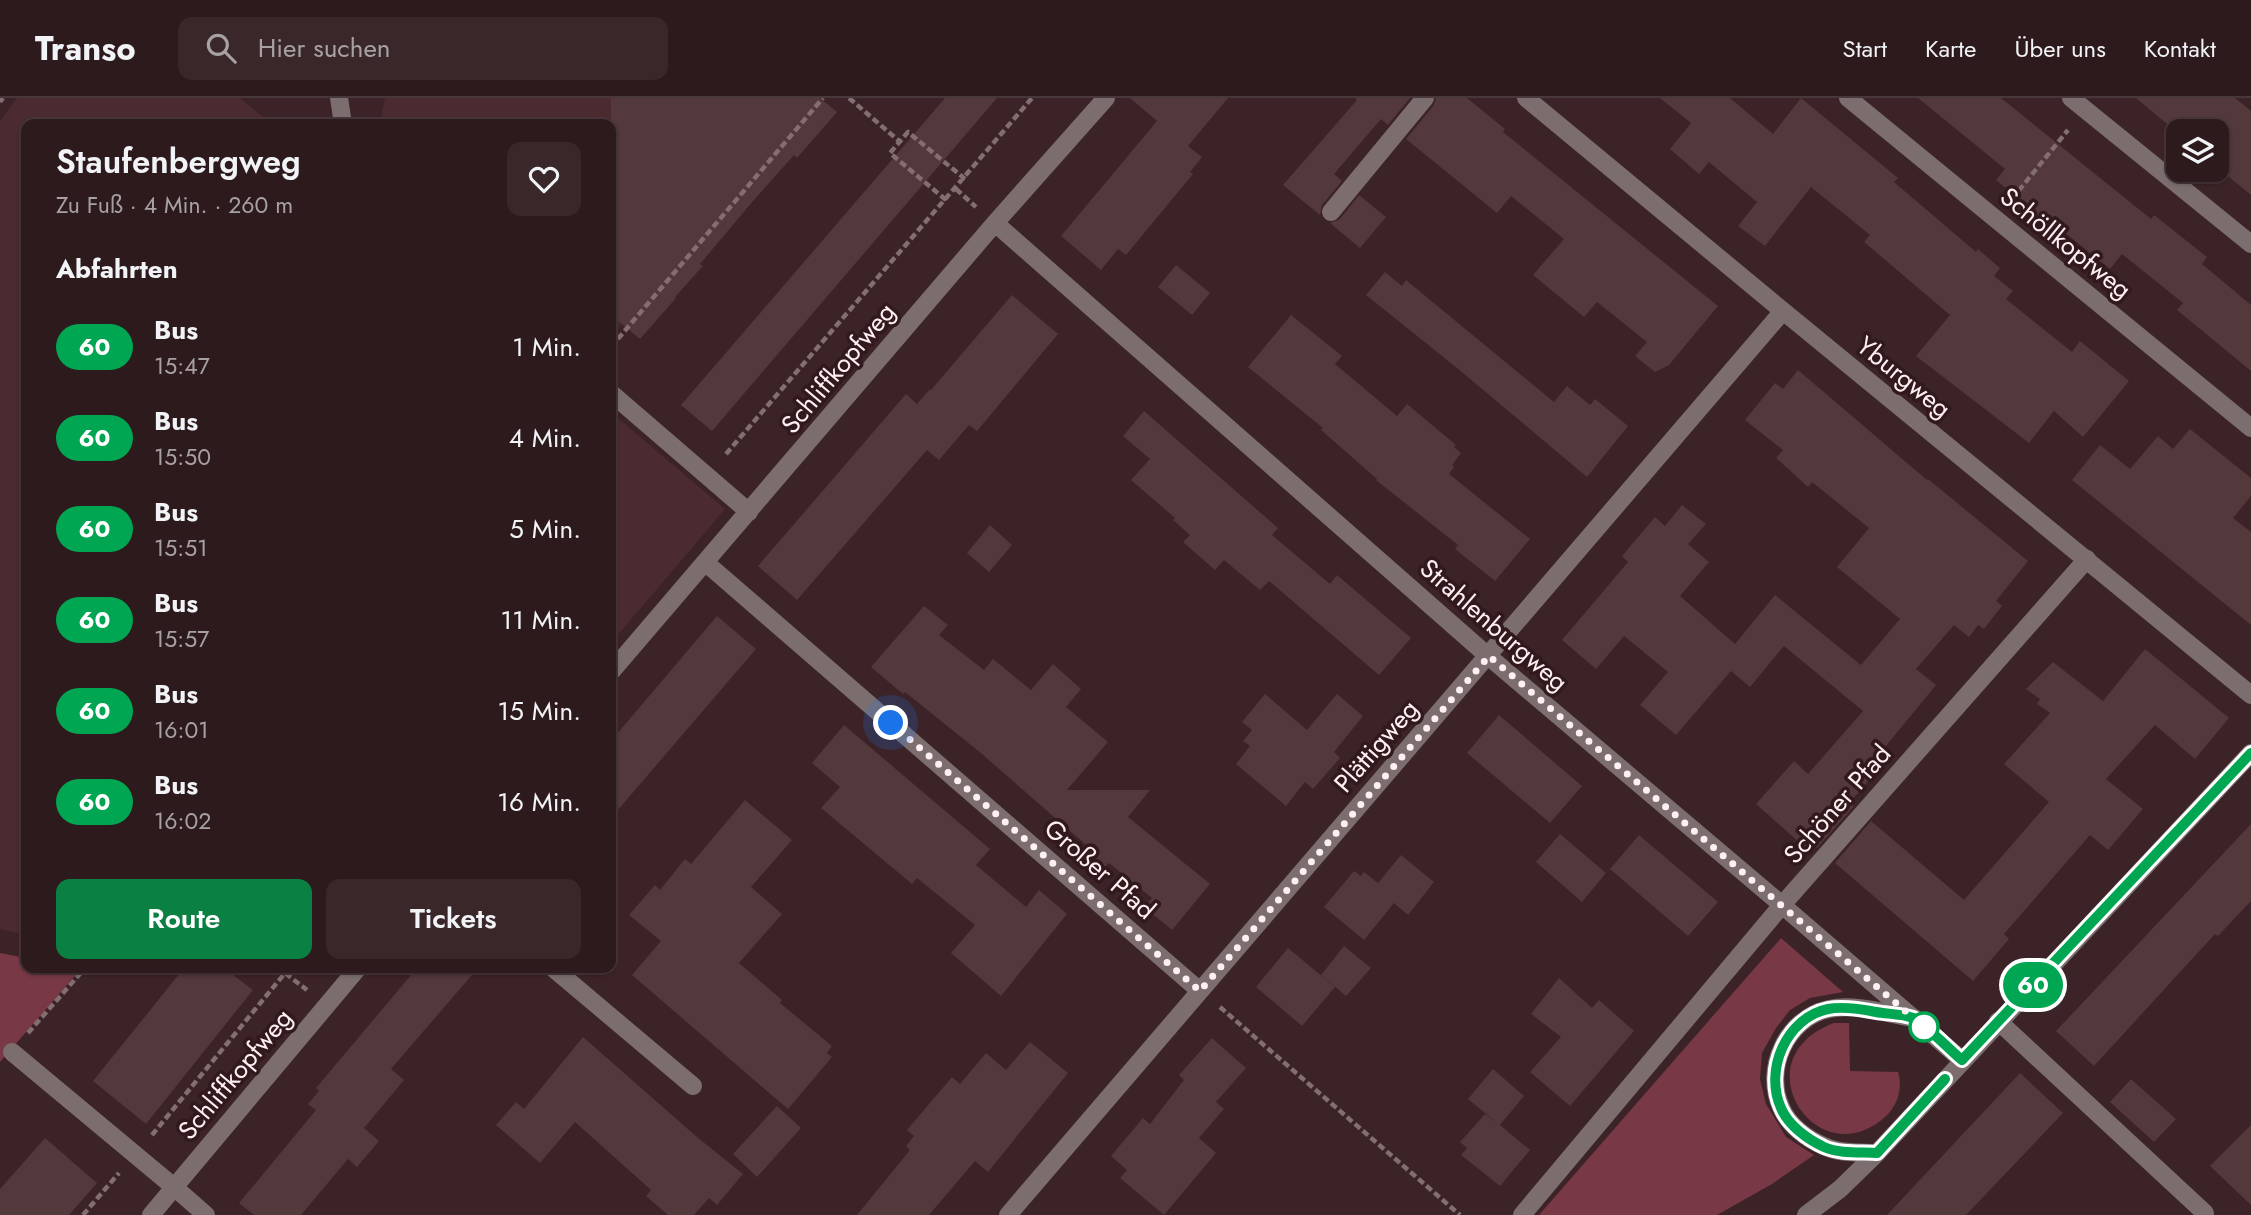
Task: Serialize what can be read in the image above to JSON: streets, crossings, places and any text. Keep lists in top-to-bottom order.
{
  "streets": {
    "street": [
      "Schöllkopfweg",
      "Schliffkopfweg",
      "Yburgweg",
      "Strahlenburgweg",
      "Plättigweg",
      "Schöner Pfad",
      "Großer Pfad"
    ]
  },
  "crossings": [
    ["Schliffkopfweg", "Strahlenburgweg"],
    ["Schliffkopfweg", "Großer Pfad"],
    ["Yburgweg", "Plättigweg"],
    ["Yburgweg", "Schöner Pfad"],
    ["Strahlenburgweg", "Plättigweg"],
    ["Strahlenburgweg", "Schöner Pfad"],
    ["Plättigweg", "Großer Pfad"]
  ],
  "lines": ["bus line 60"],
  "page": {
    "header": "Transo",
    "search": "Hier suchen",
    "nav": [
      "Start",
      "Karte",
      "Über uns",
      "Kontakt"
    ],
    "on_map": "60",
    "heading": [
      ["Staufenbergweg", "Zu Fuß · 4 Min. · 260 m"],
      "Abfahrten"
    ],
    "list": [
      {
        "mark": "60",
        "name": "Bus",
        "note": "15:47",
        "value": "1 Min."
      },
      {
        "mark": "60",
        "name": "Bus",
        "note": "15:50",
        "value": "4 Min."
      },
      {
        "mark": "60",
        "name": "Bus",
        "note": "15:51",
        "value": "5 Min."
      },
      {
        "mark": "60",
        "name": "Bus",
        "note": "15:57",
        "value": "11 Min."
      },
      {
        "mark": "60",
        "name": "Bus",
        "note": "16:01",
        "value": "15 Min."
      },
      {
        "mark": "60",
        "name": "Bus",
        "note": "16:02",
        "value": "16 Min."
      }
    ],
    "buttons": ["Route", "Tickets"]
  }
}
